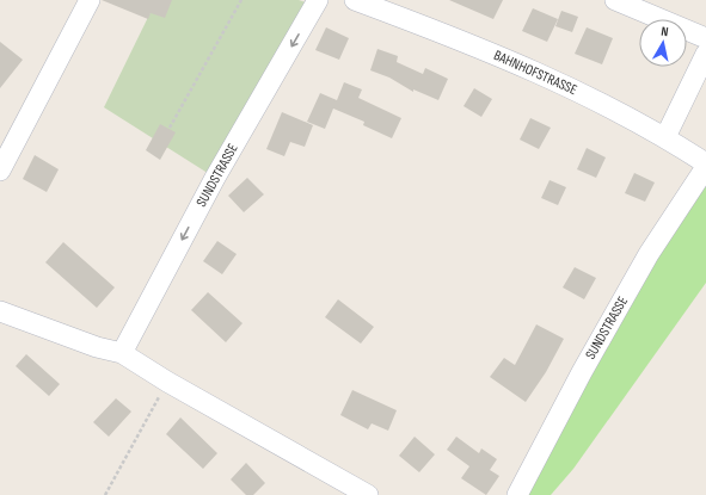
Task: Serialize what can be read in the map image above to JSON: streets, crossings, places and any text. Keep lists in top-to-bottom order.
{
  "streets": {
    "street": ["BAHNHOFSTRASSE", "SUNDSTRASSE"]
  },
  "crossings": [
    ["BAHNHOFSTRASSE", "SUNDSTRASSE"]
  ],
  "one_way": ["SUNDSTRASSE"],
  "north": "top"
}
